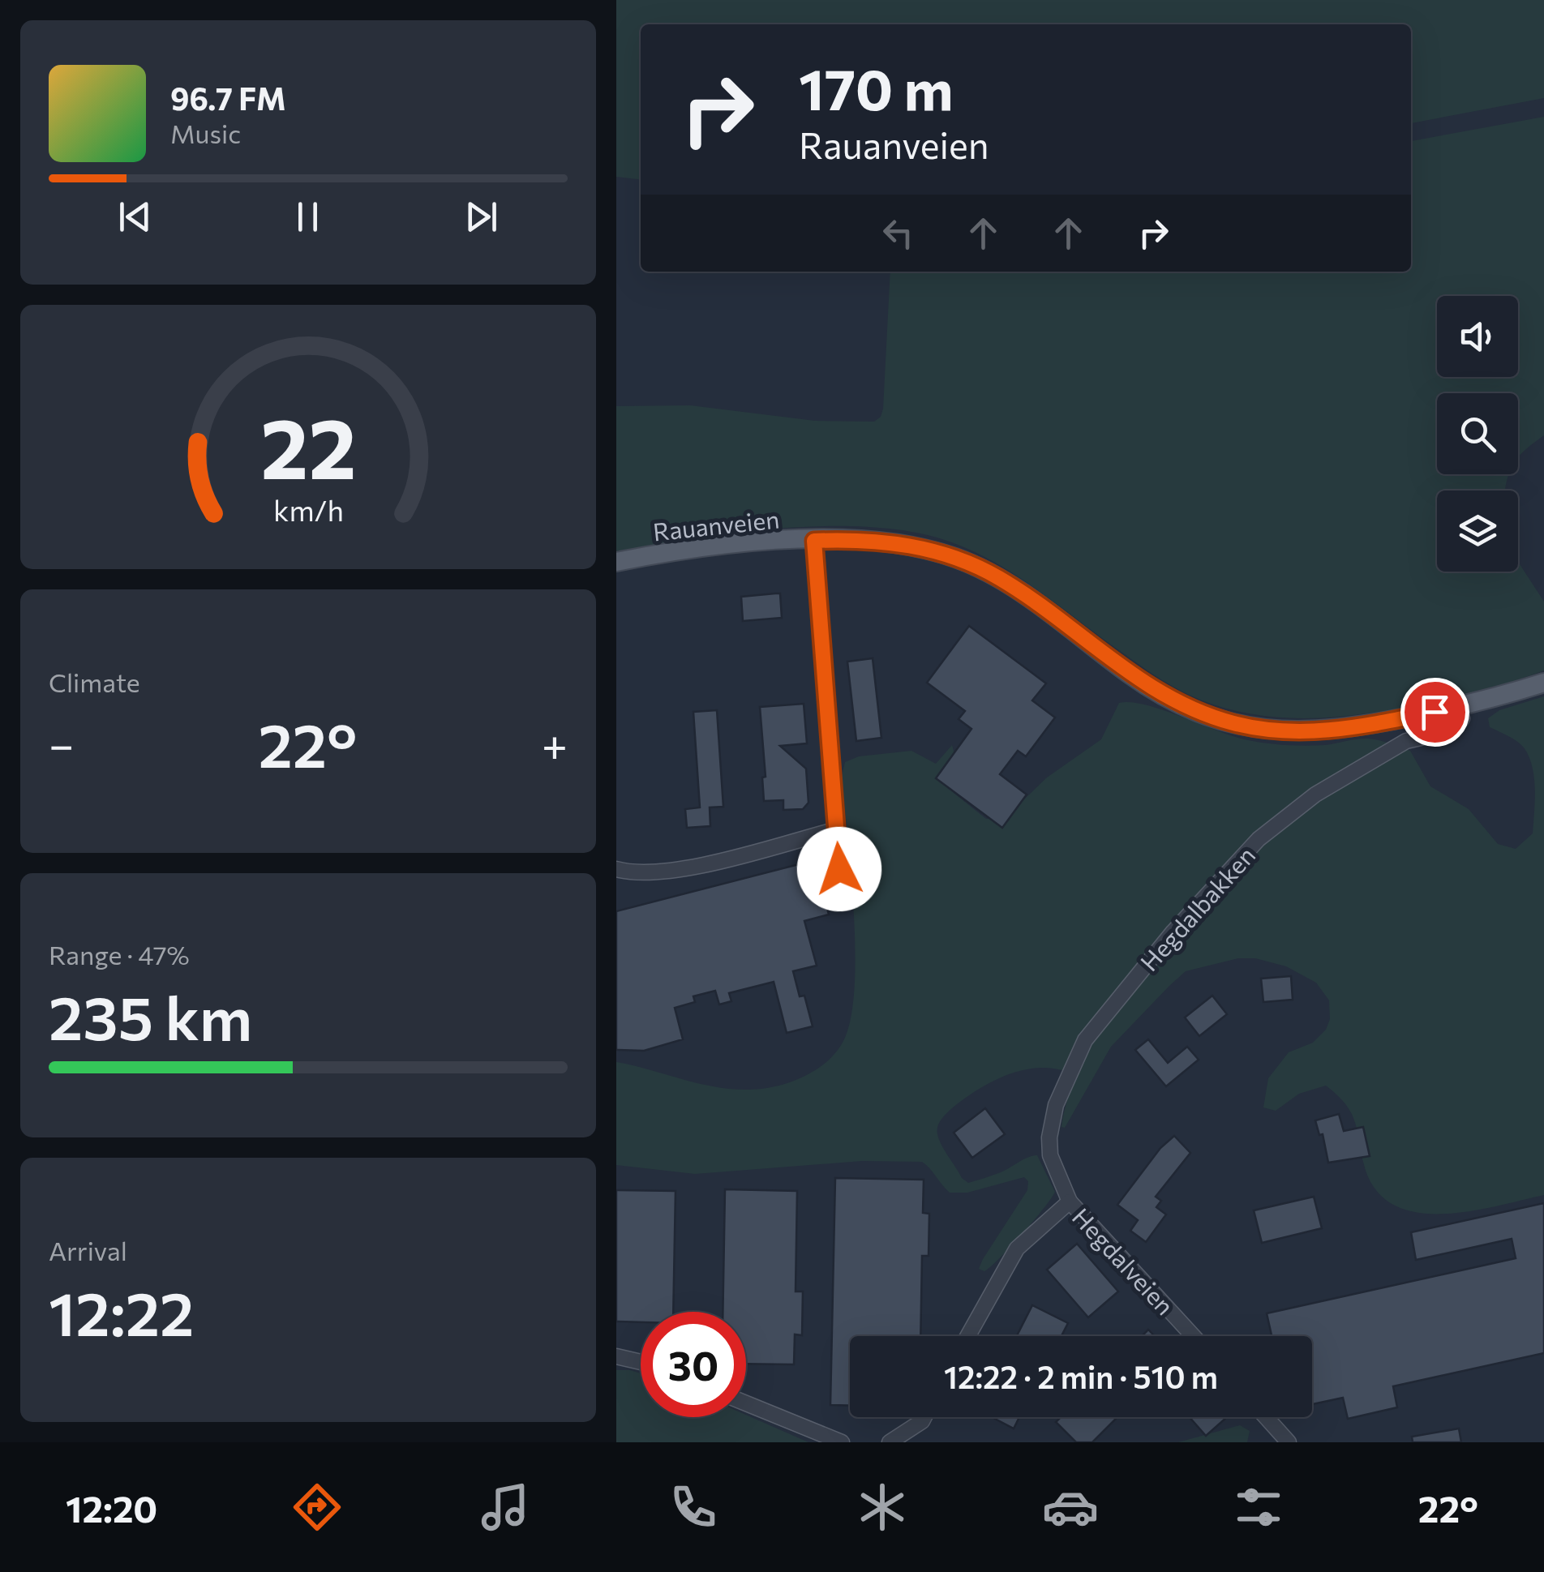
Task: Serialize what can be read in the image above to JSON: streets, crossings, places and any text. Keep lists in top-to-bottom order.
{
  "streets": {
    "main road": ["Rauanveien"],
    "street": ["Hegdalbakken", "Hegdalveien"]
  },
  "crossings": [
    ["Rauanveien", "Hegdalbakken"],
    ["Hegdalbakken", "Hegdalveien"]
  ],
  "page": {
    "turn": ["170 m", "Rauanveien"],
    "song": ["96.7 FM", "Music"],
    "tile": [
      "Climate",
      ["Range · 47%", "235 km"],
      ["Arrival", "12:22"]
    ],
    "heat": ["−", "22°", "+"],
    "limit": "30",
    "trip": "12:22 · 2 min · 510 m",
    "tabs": ["12:20", "22°"],
    "gauge": ["22", "km/h"]
  }
}
